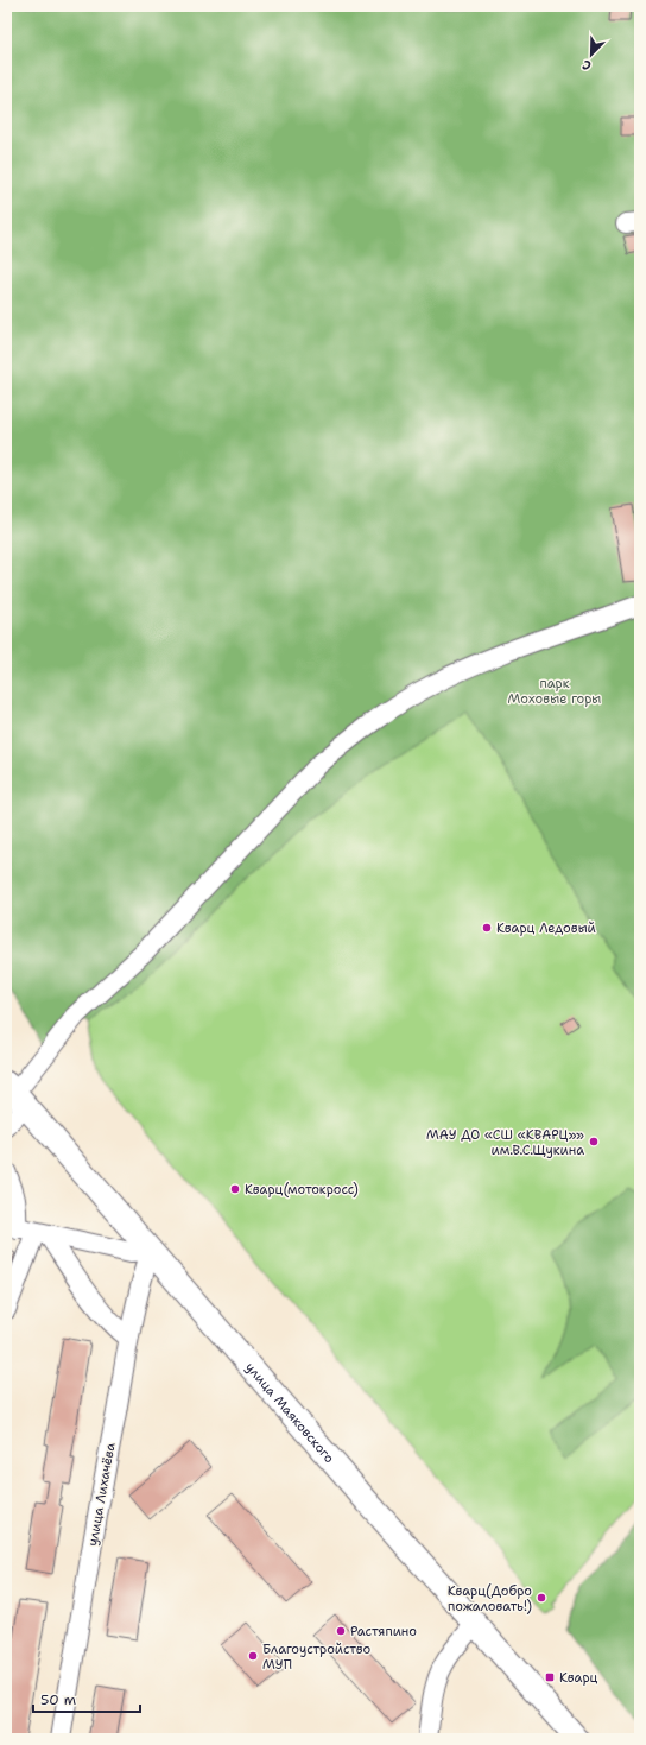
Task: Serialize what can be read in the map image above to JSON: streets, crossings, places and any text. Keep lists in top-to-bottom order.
{
  "streets": {
    "main road": ["улица Маяковского"],
    "street": ["улица Лихачёва"]
  },
  "crossings": [
    ["улица Маяковского", "улица Лихачёва"]
  ],
  "parks": ["парк Моховые горы"],
  "places": {
    "other": [
      "Кварц Ледовый",
      "МАУ ДО «СШ «КВАРЦ»» им.В.С.Щукина",
      "Кварц(мотокросс)",
      "Кварц(Добро пожаловать!)",
      "Растяпино",
      "Благоустройство МУП"
    ],
    "transit": ["Кварц"]
  },
  "scale_bar": "50 m",
  "north": "bottom left"
}
